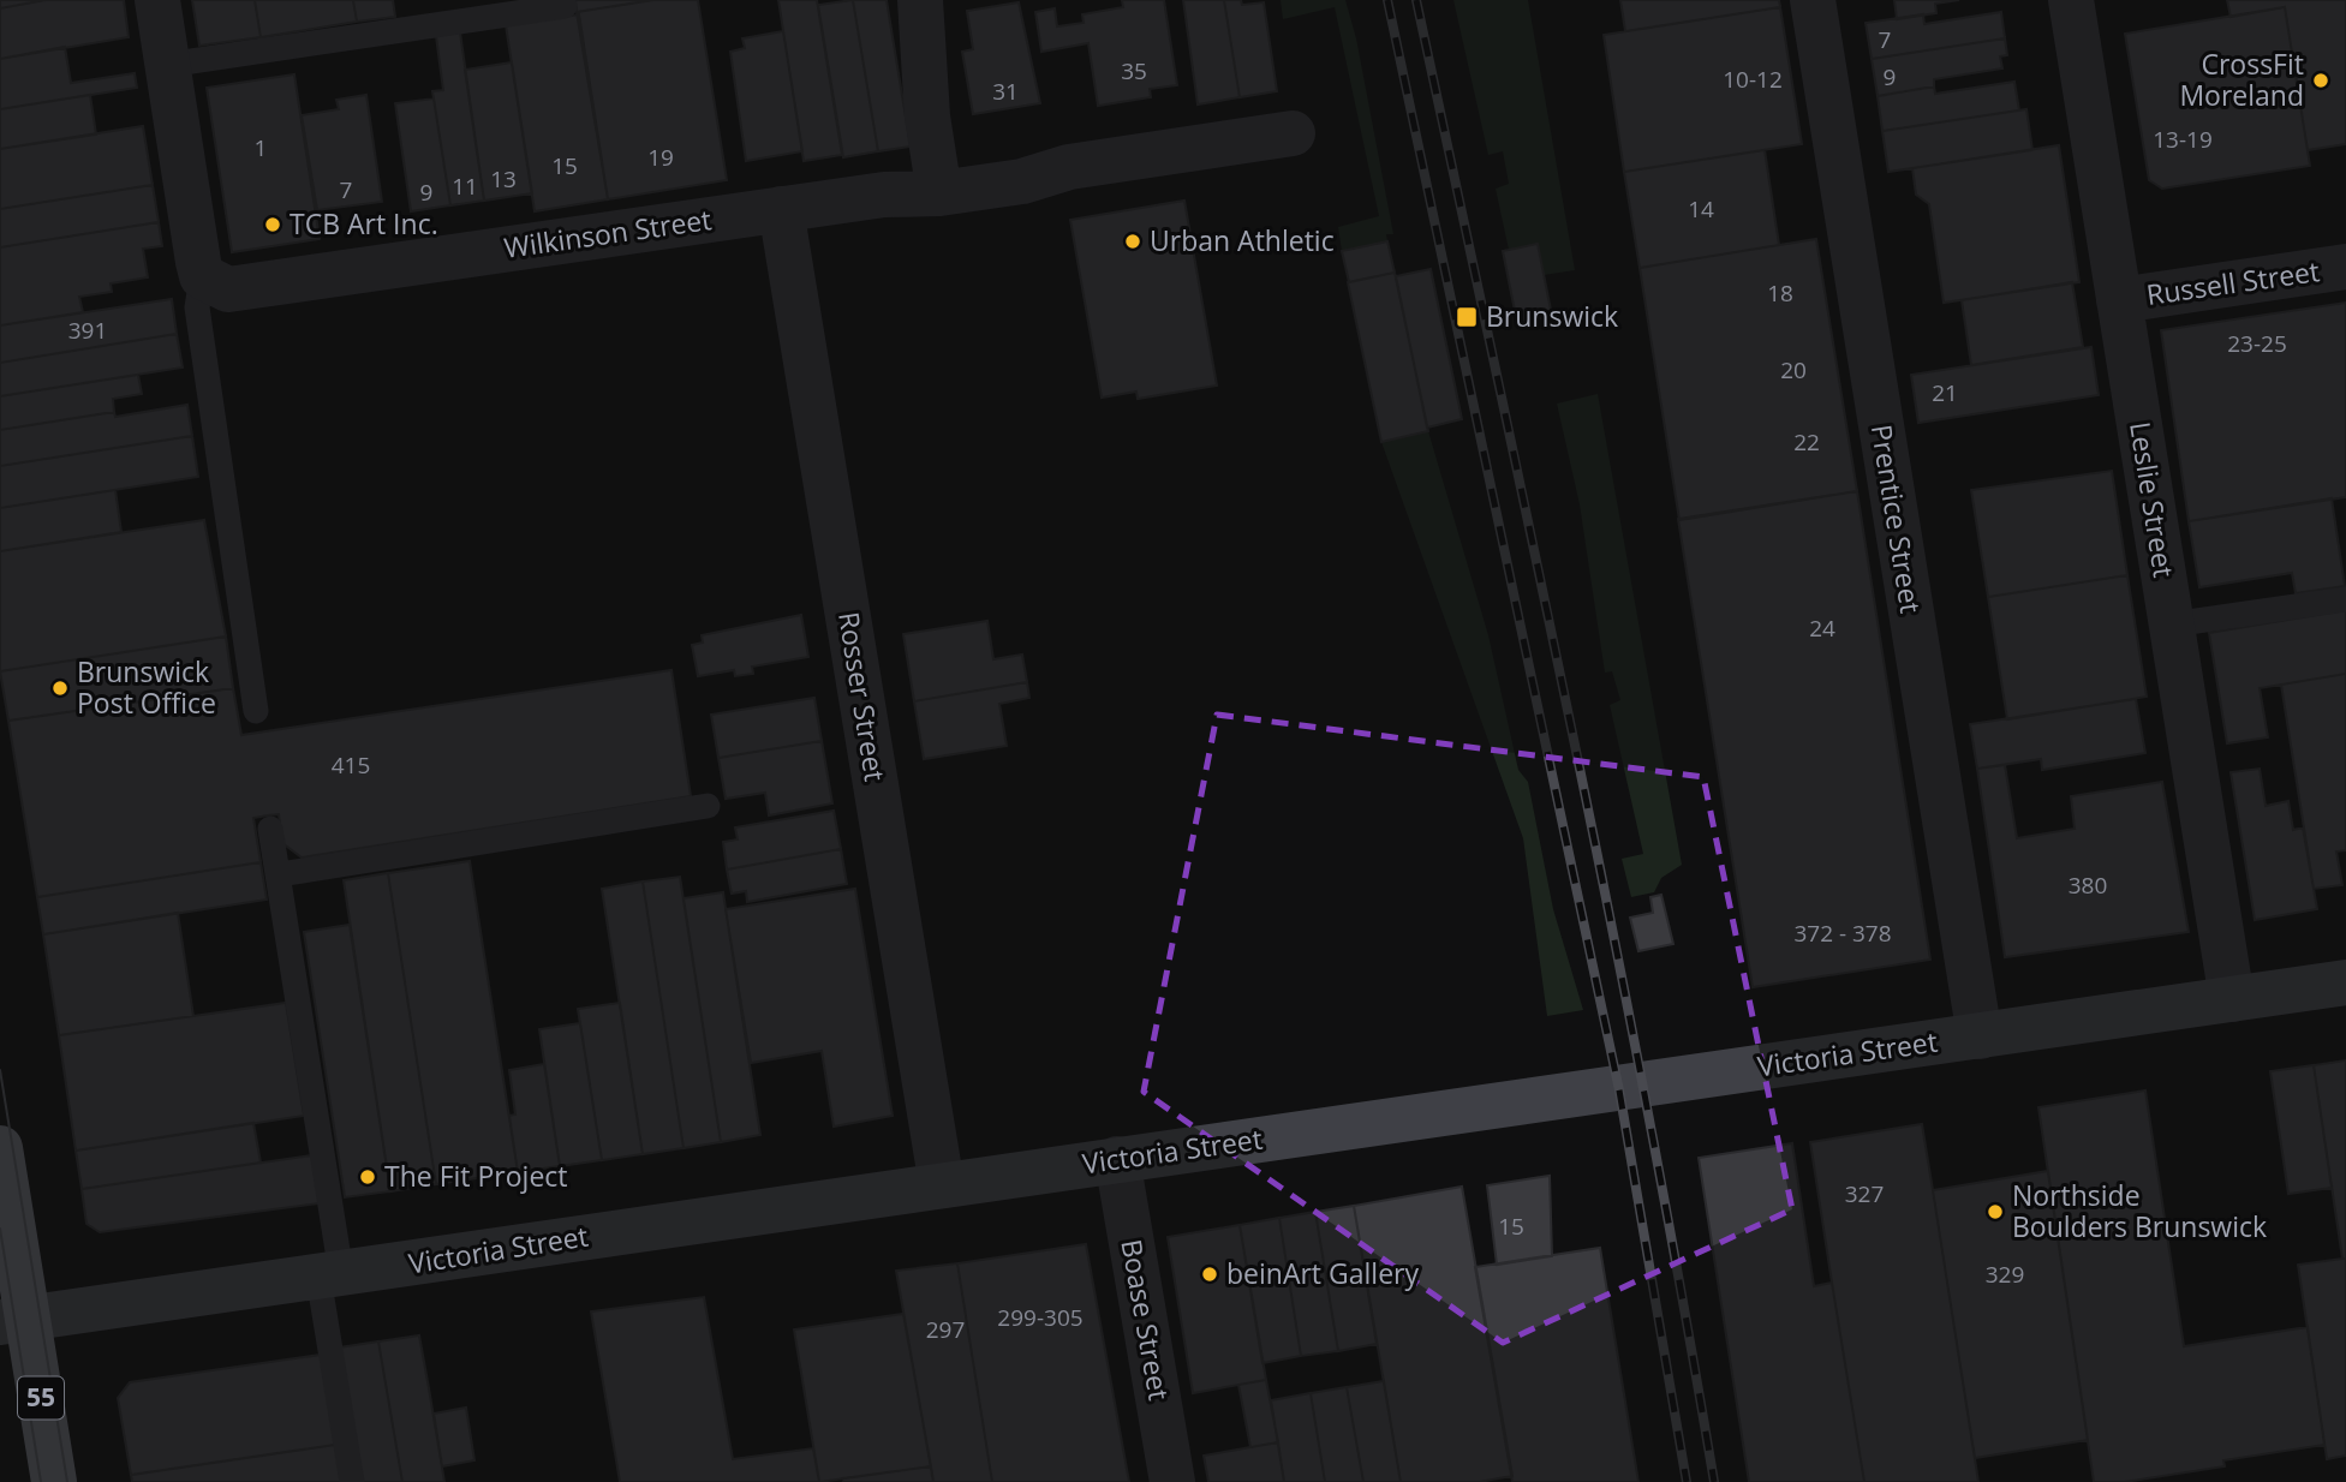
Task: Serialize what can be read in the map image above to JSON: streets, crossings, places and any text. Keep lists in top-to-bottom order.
{
  "streets": {
    "highway": ["55"],
    "street": [
      "Wilkinson Street",
      "Russell Street",
      "Leslie Street",
      "Prentice Street",
      "Rosser Street",
      "Victoria Street",
      "Boase Street"
    ]
  },
  "crossings": [
    ["Wilkinson Street", "Rosser Street"],
    ["Russell Street", "Leslie Street"],
    ["Leslie Street", "Victoria Street"],
    ["Prentice Street", "Victoria Street"],
    ["Rosser Street", "Victoria Street"],
    ["Victoria Street", "Boase Street"],
    ["Victoria Street", "55"]
  ],
  "places": {
    "other": [
      "CrossFit Moreland",
      "TCB Art Inc.",
      "Urban Athletic",
      "Brunswick Post Office",
      "The Fit Project",
      "Northside Boulders Brunswick",
      "beinArt Gallery"
    ],
    "transit": ["Brunswick"]
  },
  "house_numbers": [
    "7",
    "35",
    "9",
    "10-12",
    "31",
    "13-19",
    "1",
    "19",
    "15",
    "13",
    "11",
    "7",
    "9",
    "14",
    "18",
    "391",
    "23-25",
    "20",
    "21",
    "22",
    "24",
    "415",
    "380",
    "372 - 378",
    "327",
    "15",
    "329",
    "299-305",
    "297"
  ]
}
